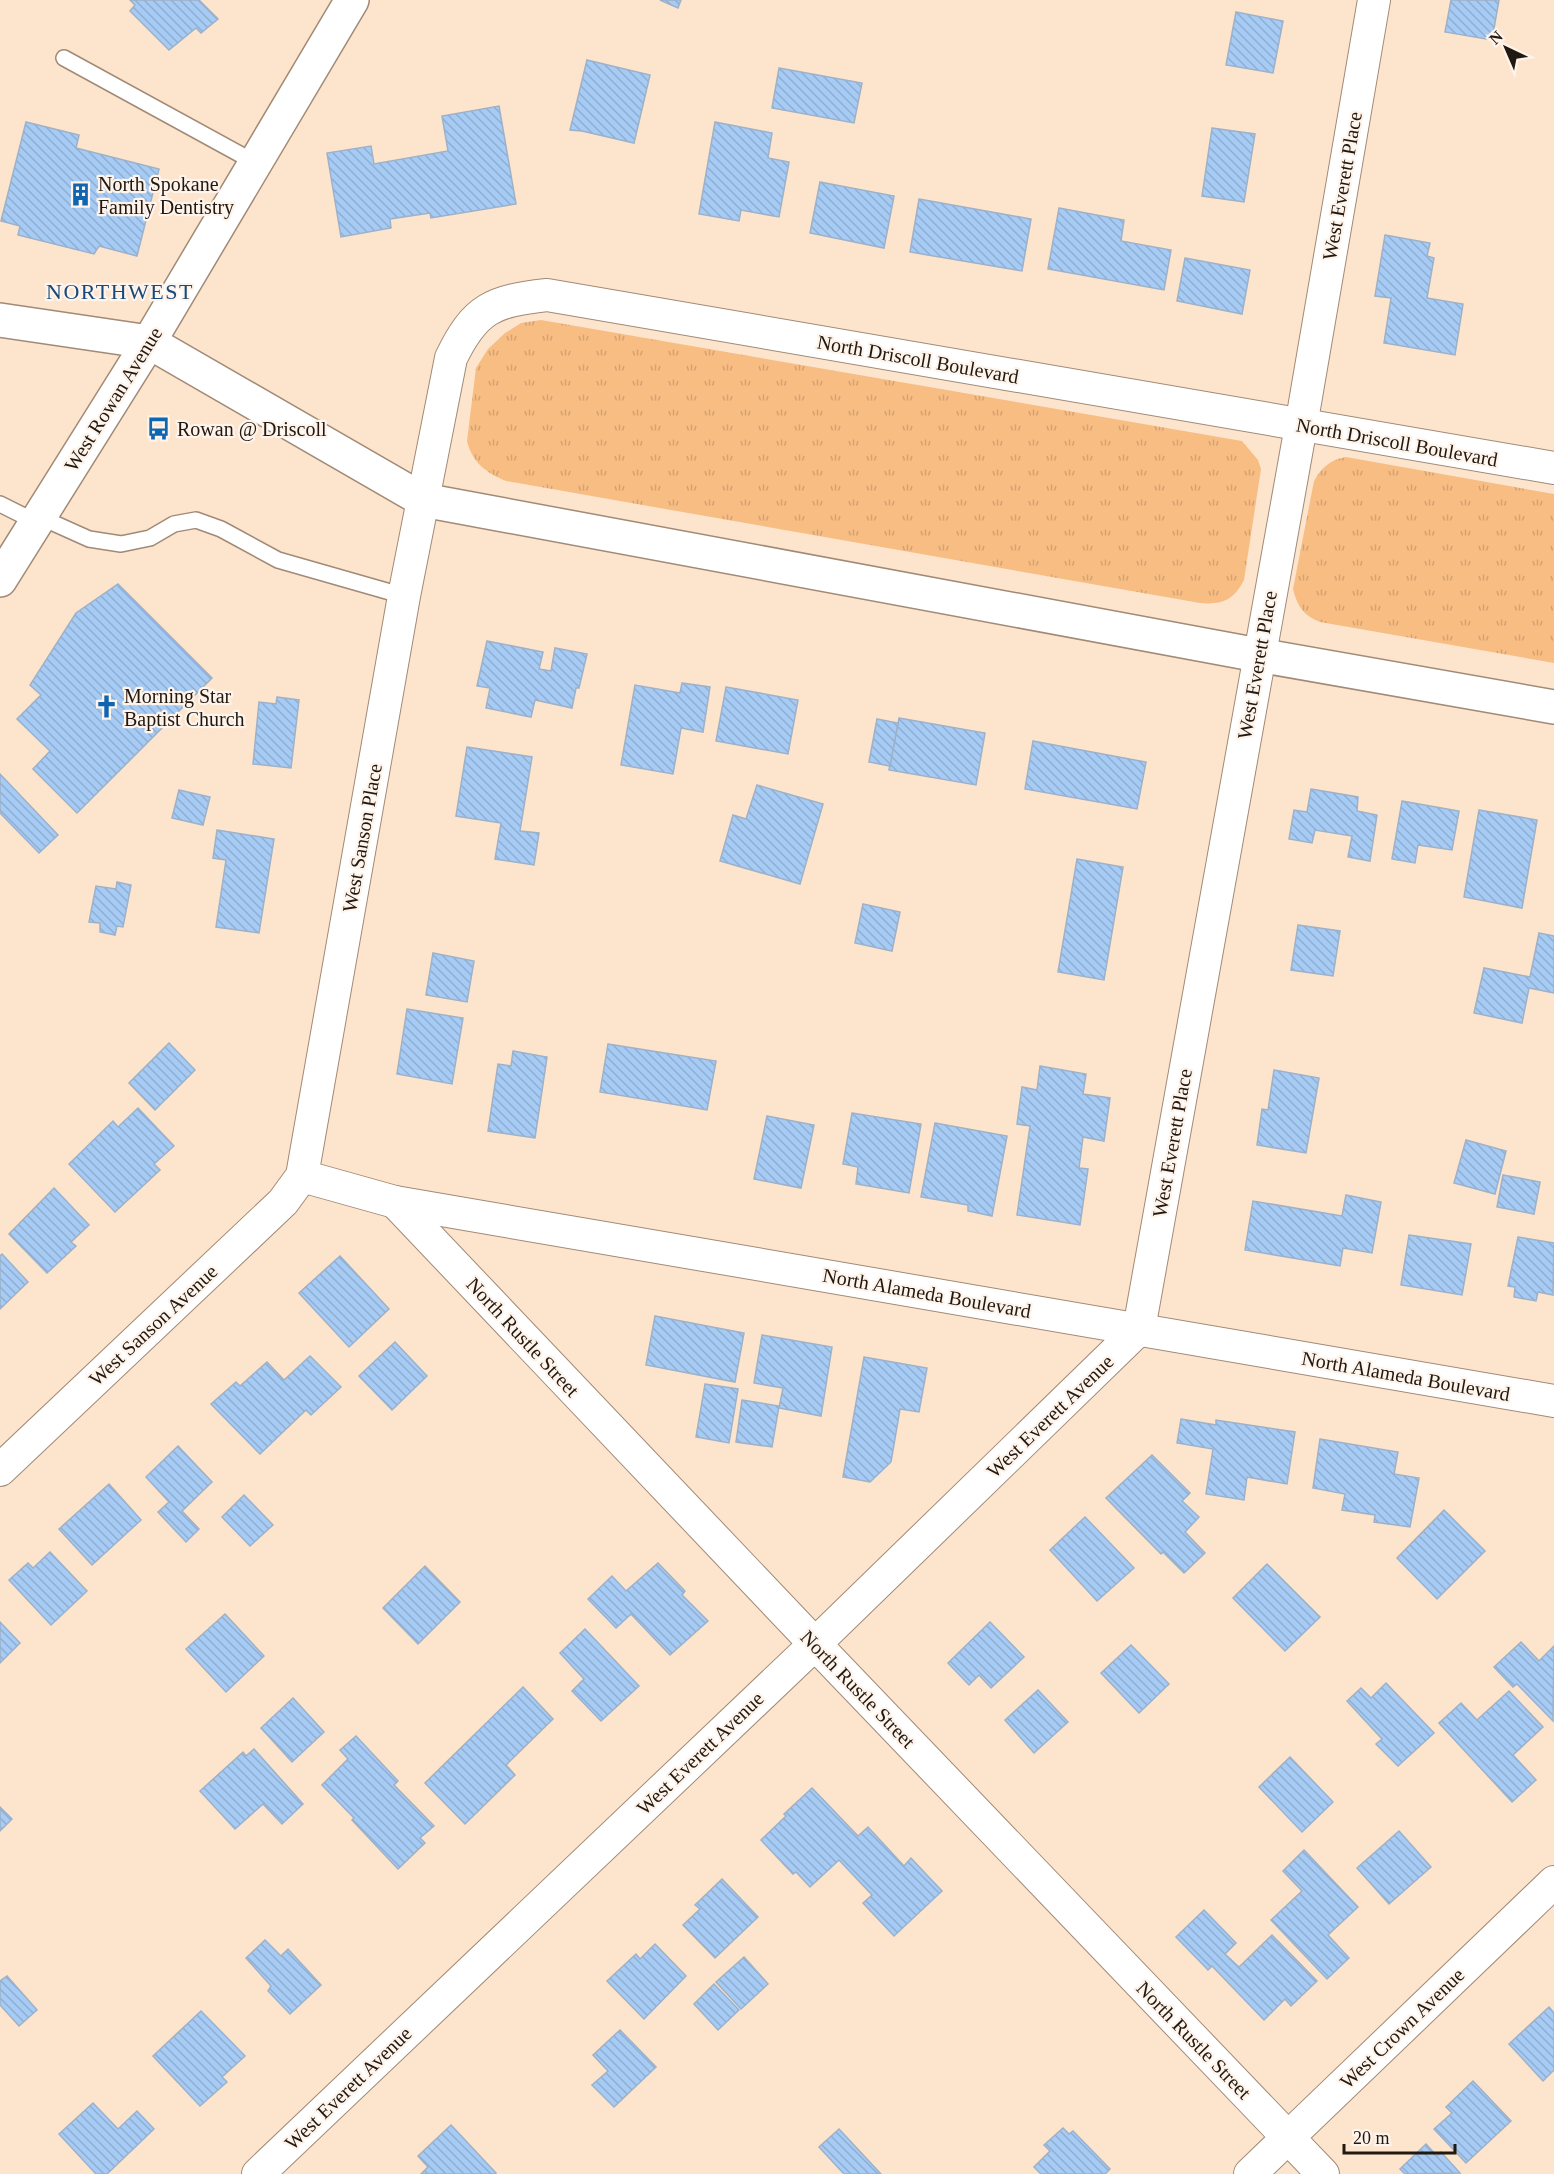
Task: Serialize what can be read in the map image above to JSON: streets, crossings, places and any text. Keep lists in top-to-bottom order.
{
  "streets": {
    "main road": ["West Rowan Avenue"],
    "street": [
      "West Everett Place",
      "North Driscoll Boulevard",
      "West Sanson Place",
      "North Alameda Boulevard",
      "West Sanson Avenue",
      "North Rustle Street",
      "West Everett Avenue",
      "West Crown Avenue"
    ]
  },
  "crossings": [
    ["West Everett Place", "North Driscoll Boulevard"],
    ["West Everett Place", "North Alameda Boulevard"],
    ["West Everett Place", "West Everett Avenue"],
    ["North Driscoll Boulevard", "West Sanson Place"],
    ["West Sanson Place", "North Alameda Boulevard"],
    ["West Sanson Place", "West Sanson Avenue"],
    ["North Alameda Boulevard", "West Sanson Avenue"],
    ["North Alameda Boulevard", "North Rustle Street"],
    ["North Alameda Boulevard", "West Everett Avenue"],
    ["North Rustle Street", "West Everett Avenue"],
    ["North Rustle Street", "West Crown Avenue"]
  ],
  "districts": ["NORTHWEST"],
  "places": {
    "building": ["North Spokane Family Dentistry"],
    "bus stop": ["Rowan @ Driscoll"],
    "church": ["Morning Star Baptist Church"]
  },
  "scale_bar": "20 m",
  "north": "top left"
}
